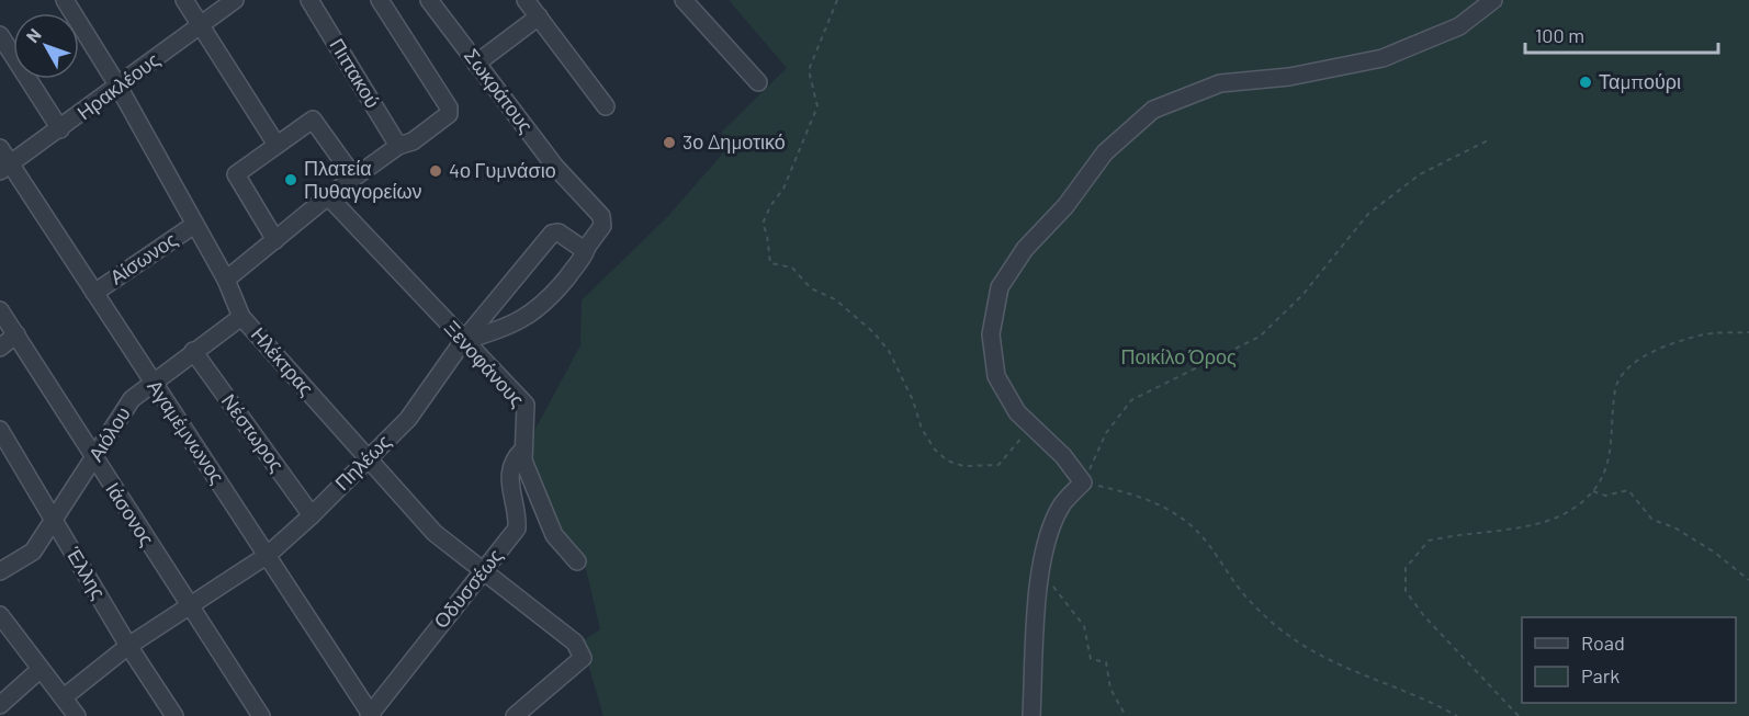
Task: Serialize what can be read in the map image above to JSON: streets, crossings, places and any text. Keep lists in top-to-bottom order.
{
  "streets": {
    "street": [
      "Πιττακού",
      "Ηρακλέους",
      "Σωκράτους",
      "Αίσωνος",
      "Ηλέκτρας",
      "Ξενοφάνους",
      "Αγαμέμνωνος",
      "Νέστωρος",
      "Αιόλου",
      "Πηλέως",
      "Ιάσονος",
      "Έλλης",
      "Οδυσσέως"
    ]
  },
  "crossings": [
    ["Ηρακλέους", "Ηλέκτρας"],
    ["Ηρακλέους", "Αγαμέμνωνος"],
    ["Σωκράτους", "Πηλέως"],
    ["Αίσωνος", "Ηλέκτρας"],
    ["Αίσωνος", "Αγαμέμνωνος"],
    ["Ηλέκτρας", "Αιόλου"],
    ["Ηλέκτρας", "Πηλέως"],
    ["Ηλέκτρας", "Οδυσσέως"],
    ["Ξενοφάνους", "Πηλέως"],
    ["Ξενοφάνους", "Οδυσσέως"],
    ["Αγαμέμνωνος", "Αιόλου"],
    ["Αγαμέμνωνος", "Πηλέως"],
    ["Αγαμέμνωνος", "Οδυσσέως"],
    ["Νέστωρος", "Αιόλου"],
    ["Νέστωρος", "Πηλέως"],
    ["Αιόλου", "Ιάσονος"],
    ["Αιόλου", "Έλλης"],
    ["Πηλέως", "Ιάσονος"],
    ["Πηλέως", "Έλλης"]
  ],
  "parks": ["Ποικίλο Όρος"],
  "places": [
    "Ταμπούρι",
    "3ο Δημοτικό",
    "4ο Γυμνάσιο",
    "Πλατεία Πυθαγορείων"
  ],
  "legend": ["Road", "Park"],
  "scale_bar": "100 m",
  "north": "top left"
}
